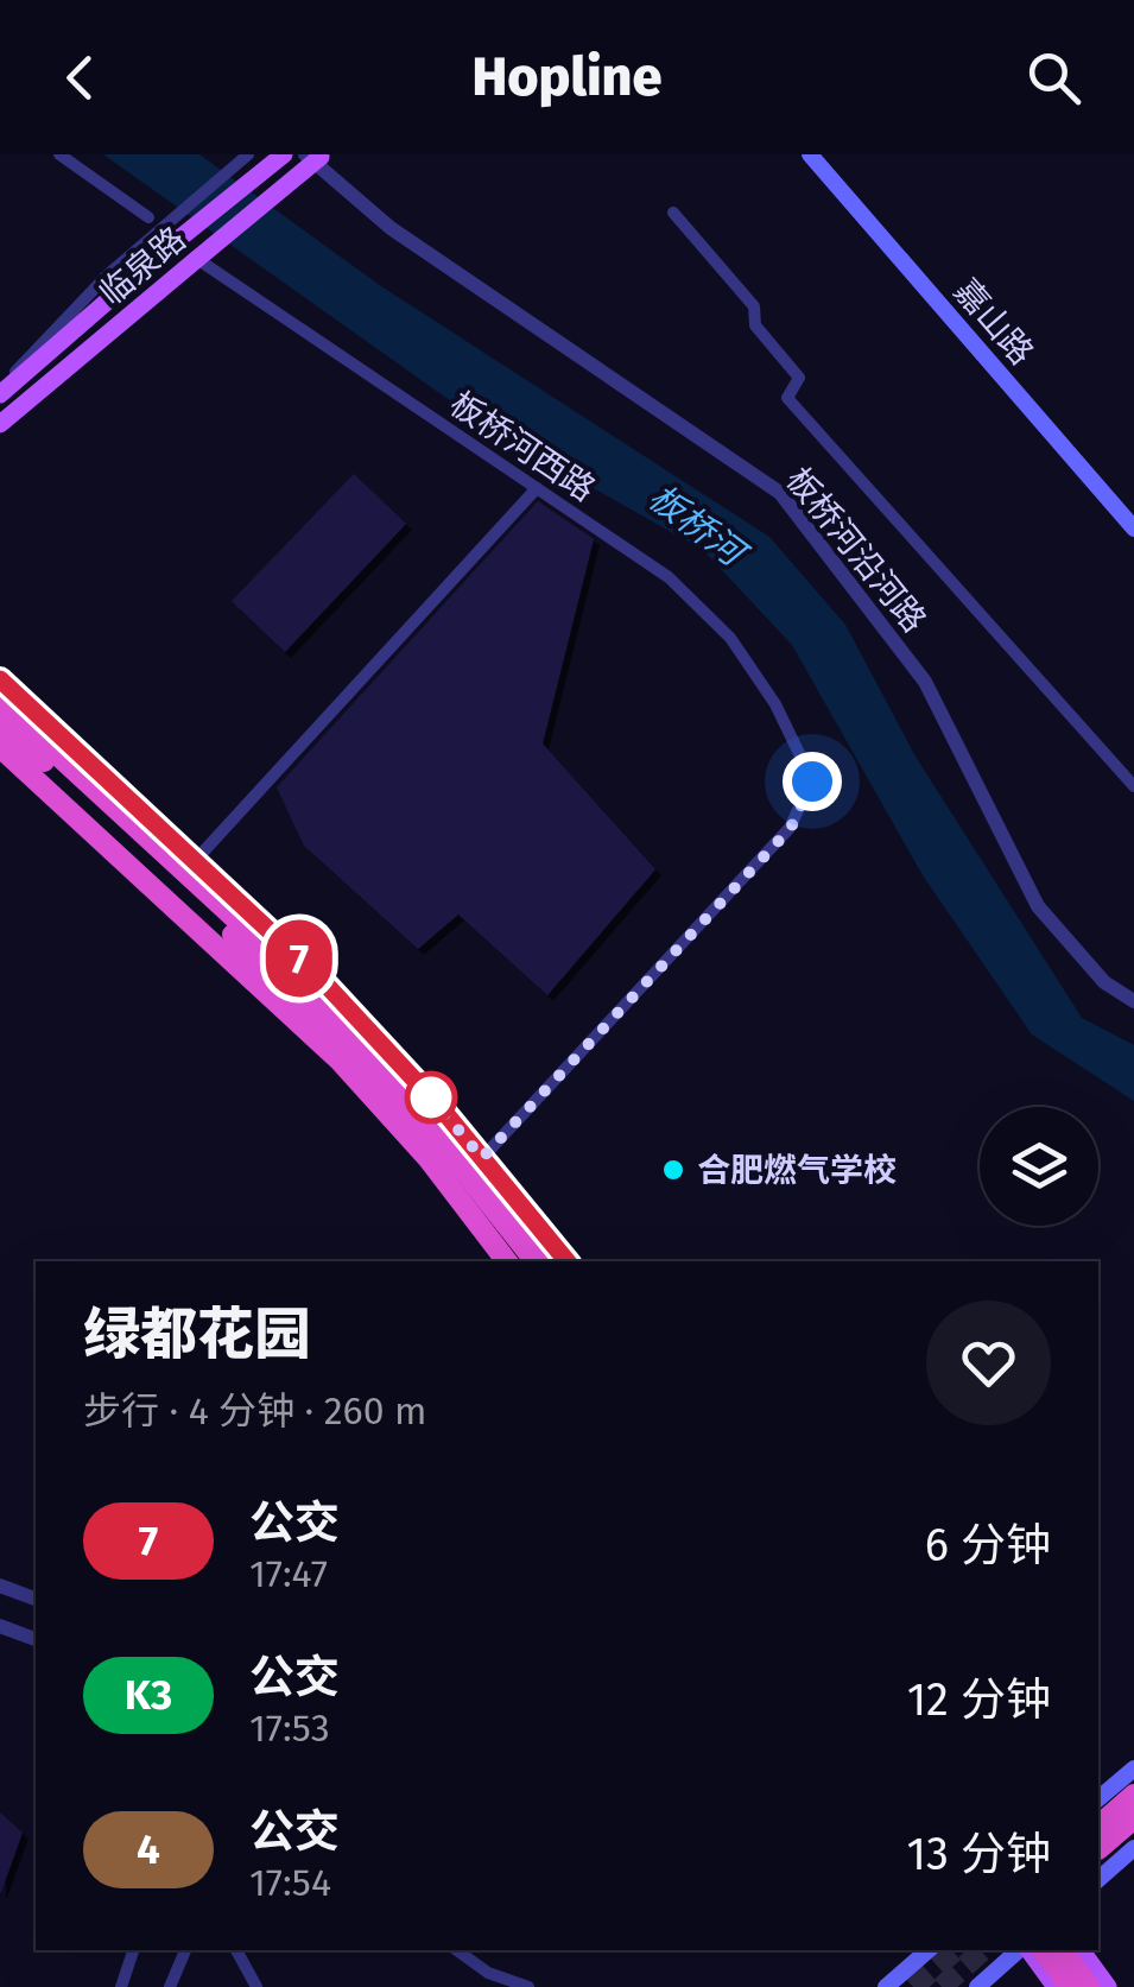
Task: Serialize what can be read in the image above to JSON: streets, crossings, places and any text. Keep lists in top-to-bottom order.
{
  "streets": {
    "main road": ["临泉路", "嘉山路"],
    "street": ["板桥河西路", "板桥河沿河路"]
  },
  "crossings": [
    ["临泉路", "板桥河西路"],
    ["临泉路", "板桥河沿河路"]
  ],
  "water": ["板桥河"],
  "places": ["合肥燃气学校"],
  "lines": ["bus line 7"],
  "page": {
    "header": "Hopline",
    "on_map": "7",
    "heading": ["绿都花园", "步行 · 4 分钟 · 260 m"],
    "list": [
      {
        "mark": "7",
        "name": "公交",
        "note": "17:47",
        "value": "6 分钟"
      },
      {
        "mark": "K3",
        "name": "公交",
        "note": "17:53",
        "value": "12 分钟"
      },
      {
        "mark": "4",
        "name": "公交",
        "note": "17:54",
        "value": "13 分钟"
      }
    ]
  }
}
